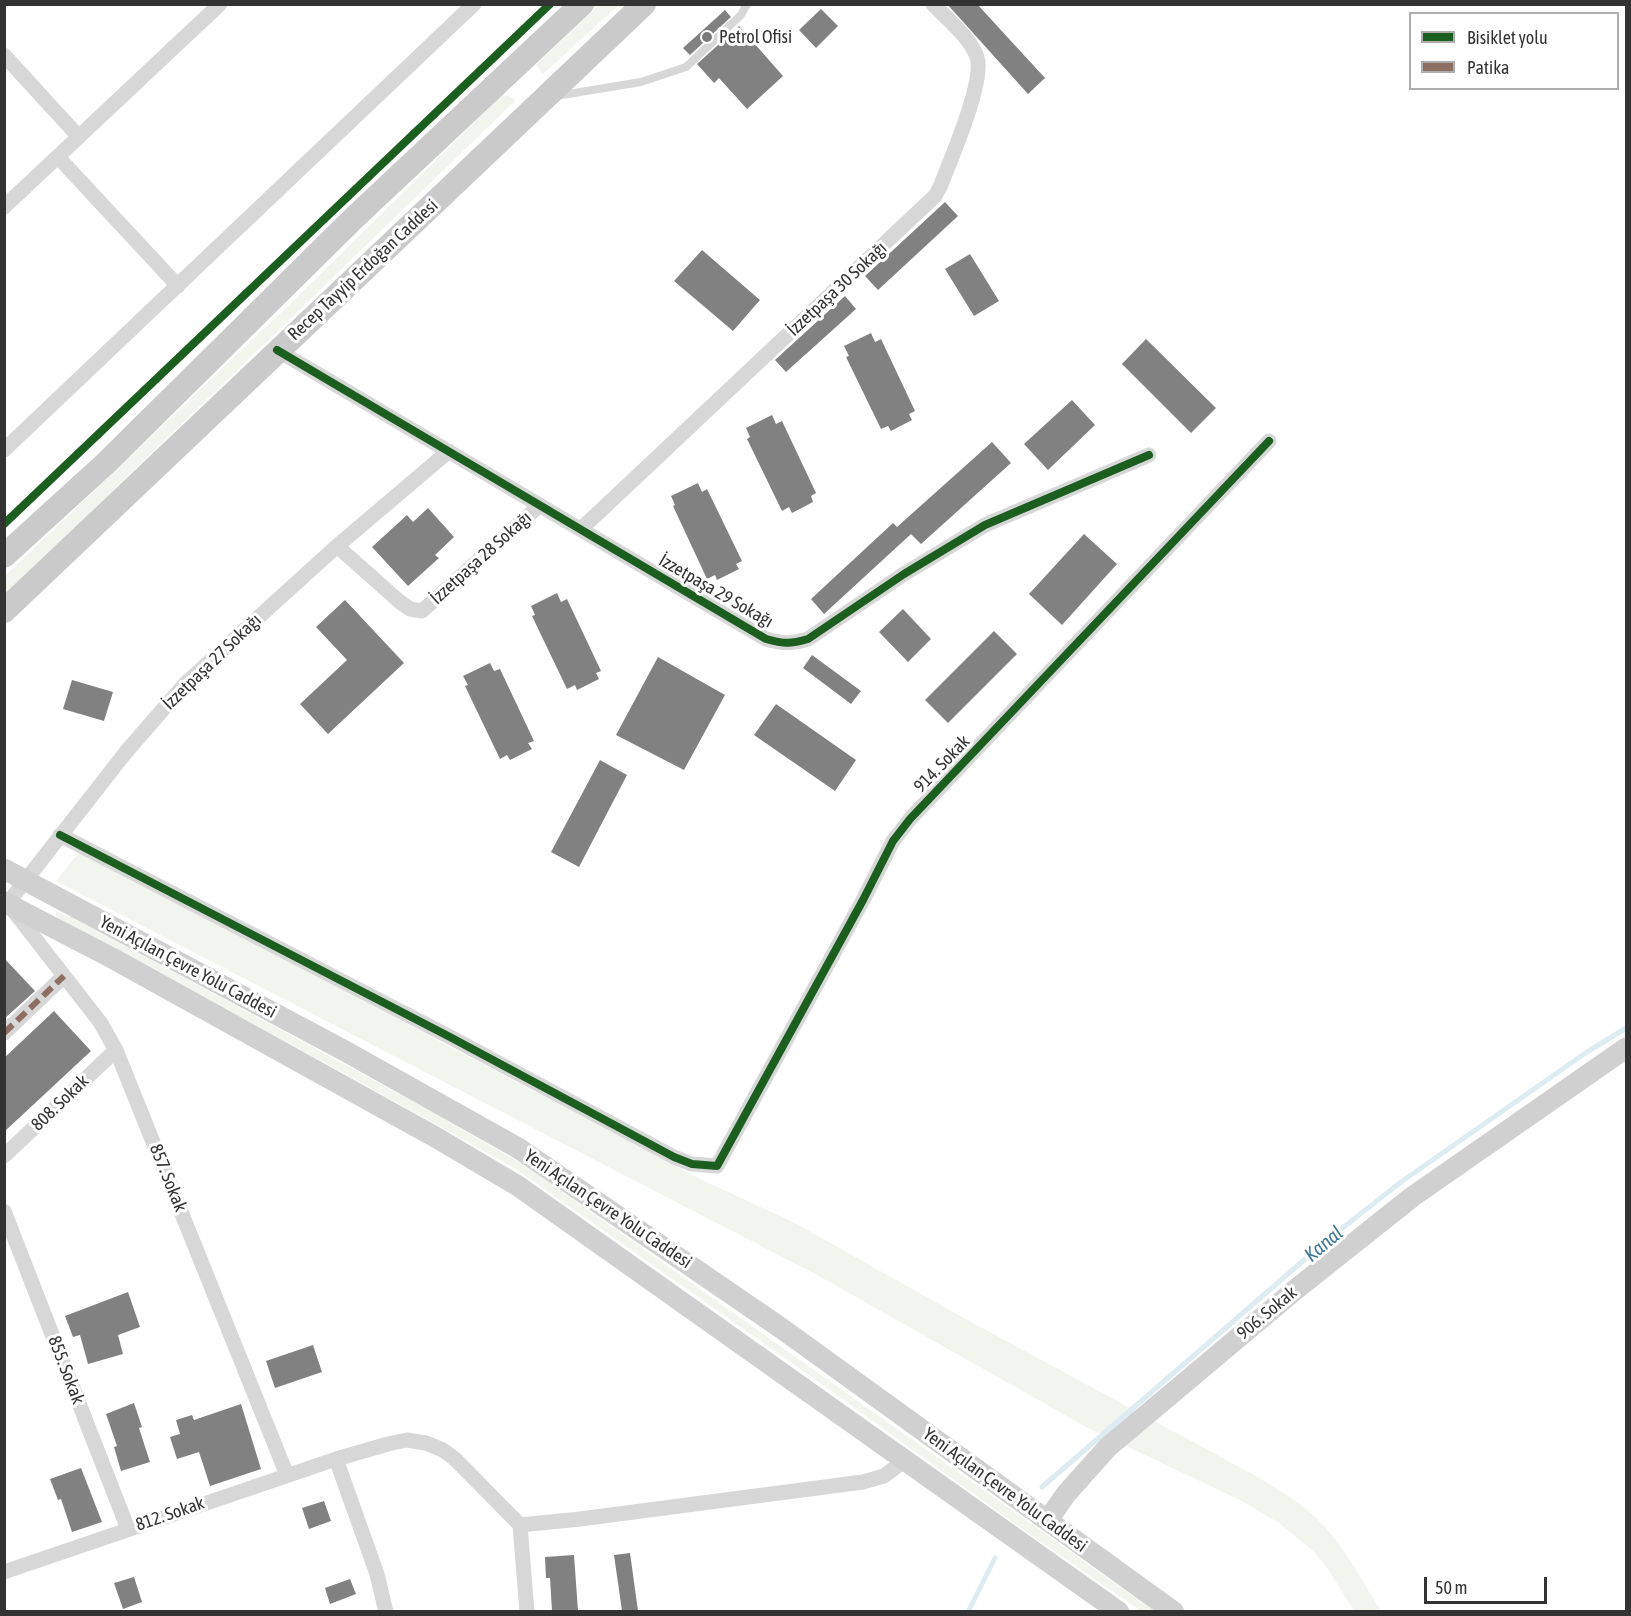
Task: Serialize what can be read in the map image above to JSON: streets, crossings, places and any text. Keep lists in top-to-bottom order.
{
  "streets": {
    "main road": ["Recep Tayyip Erdoğan Caddesi", "Yeni Açılan Çevre Yolu Caddesi", "906. Sokak"],
    "street": [
      "İzzetpaşa 30 Sokağı",
      "İzzetpaşa 28 Sokağı",
      "İzzetpaşa 29 Sokağı",
      "İzzetpaşa 27 Sokağı",
      "914. Sokak",
      "808. Sokak",
      "857. Sokak",
      "855. Sokak",
      "812. Sokak"
    ]
  },
  "crossings": [
    ["Recep Tayyip Erdoğan Caddesi", "İzzetpaşa 29 Sokağı"],
    ["İzzetpaşa 30 Sokağı", "İzzetpaşa 29 Sokağı"],
    ["İzzetpaşa 28 Sokağı", "İzzetpaşa 29 Sokağı"],
    ["İzzetpaşa 28 Sokağı", "İzzetpaşa 27 Sokağı"],
    ["İzzetpaşa 29 Sokağı", "İzzetpaşa 27 Sokağı"],
    ["İzzetpaşa 27 Sokağı", "914. Sokak"],
    ["İzzetpaşa 27 Sokağı", "Yeni Açılan Çevre Yolu Caddesi"],
    ["İzzetpaşa 27 Sokağı", "857. Sokak"],
    ["Yeni Açılan Çevre Yolu Caddesi", "857. Sokak"],
    ["Yeni Açılan Çevre Yolu Caddesi", "906. Sokak"],
    ["808. Sokak", "857. Sokak"],
    ["857. Sokak", "812. Sokak"],
    ["855. Sokak", "812. Sokak"]
  ],
  "water": ["Kanal"],
  "places": ["Petrol Ofisi"],
  "legend": ["Bisiklet yolu", "Patika"],
  "scale_bar": "50 m"
}
